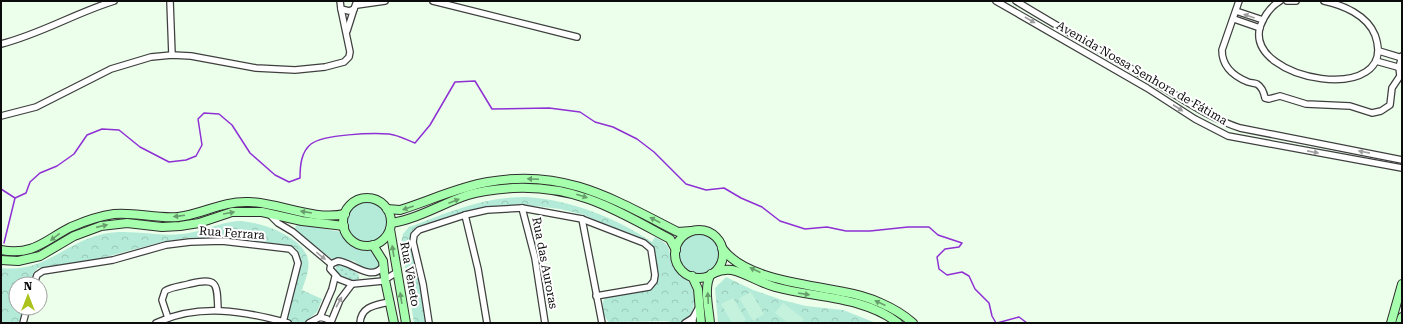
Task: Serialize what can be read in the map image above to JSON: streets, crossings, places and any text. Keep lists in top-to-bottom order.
{
  "streets": {
    "street": [
      "Avenida Nossa Senhora de Fátima",
      "Rua Ferrara",
      "Rua das Auroras",
      "Rua Vêneto"
    ]
  },
  "north": "top"
}
